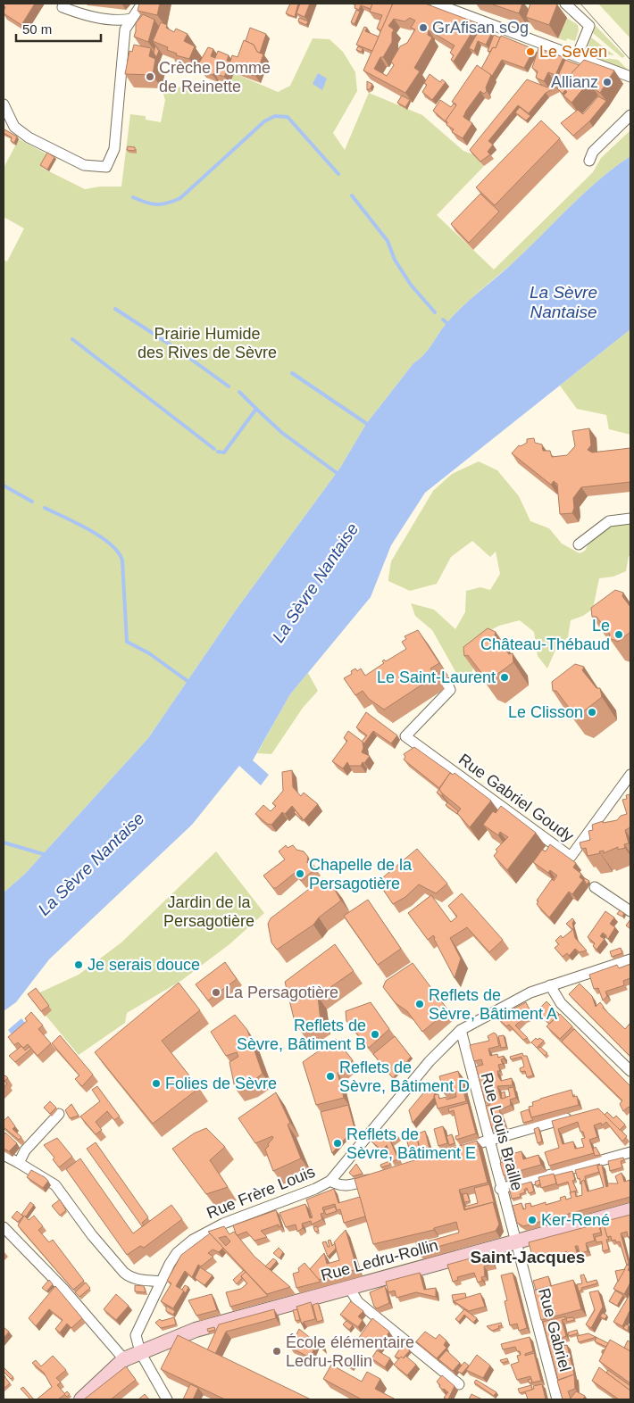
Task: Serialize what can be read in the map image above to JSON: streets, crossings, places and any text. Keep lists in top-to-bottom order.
{
  "streets": {
    "main road": ["Rue Ledru-Rollin"],
    "street": [
      "Rue Gabriel Goudy",
      "Rue Louis Braille",
      "Rue Frère Louis",
      "Rue Gabriel"
    ]
  },
  "crossings": [
    ["Rue Louis Braille", "Rue Frère Louis"],
    ["Rue Louis Braille", "Rue Ledru-Rollin"],
    ["Rue Louis Braille", "Rue Gabriel"],
    ["Rue Frère Louis", "Rue Ledru-Rollin"],
    ["Rue Ledru-Rollin", "Rue Gabriel"]
  ],
  "districts": ["Saint-Jacques"],
  "water": ["La Sèvre Nantaise"],
  "parks": ["Prairie Humide des Rives de Sèvre", "Jardin de la Persagotière"],
  "places": [
    "GrAfisan sOg",
    "Le Seven",
    "Crèche Pomme de Reinette",
    "Allianz",
    "Le Château-Thébaud",
    "Le Saint-Laurent",
    "Le Clisson",
    "Chapelle de la Persagotière",
    "Je serais douce",
    "La Persagotière",
    "Reflets de Sèvre, Bâtiment A",
    "Reflets de Sèvre, Bâtiment B",
    "Reflets de Sèvre, Bâtiment D",
    "Folies de Sèvre",
    "Reflets de Sèvre, Bâtiment E",
    "Ker-René",
    "École élémentaire Ledru-Rollin"
  ],
  "scale_bar": "50 m"
}
